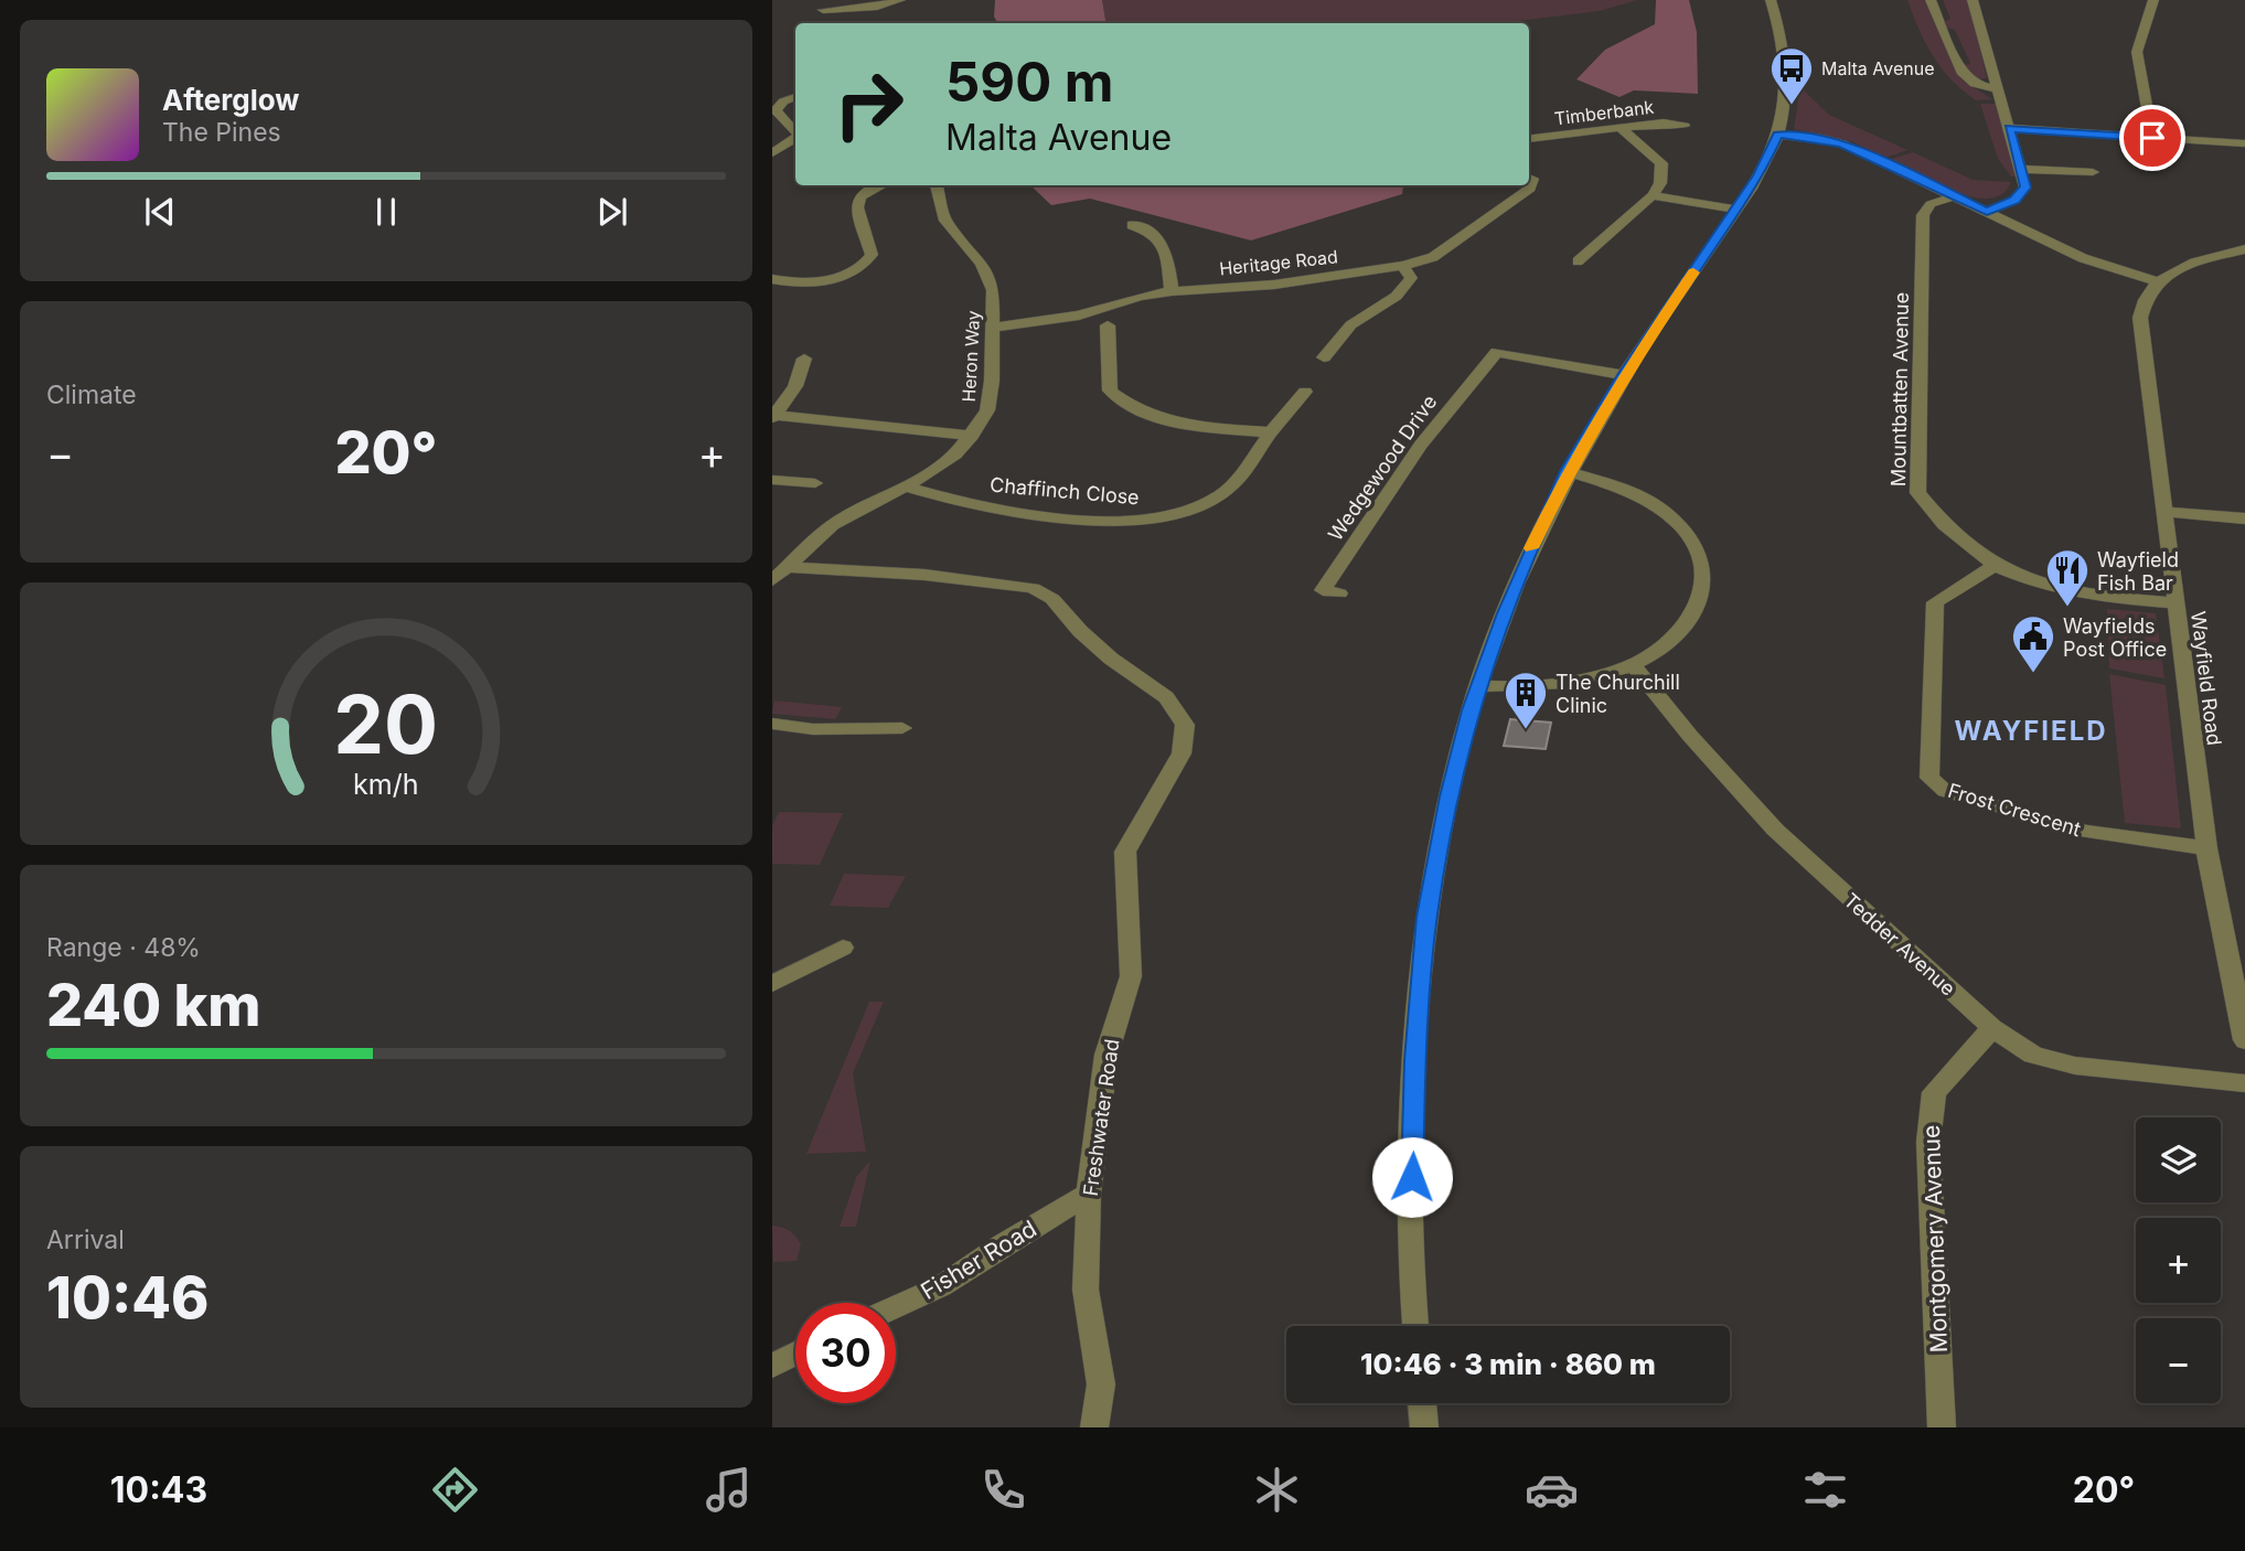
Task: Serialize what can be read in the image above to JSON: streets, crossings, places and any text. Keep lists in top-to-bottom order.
{
  "streets": {
    "street": [
      "Timberbank",
      "Heritage Road",
      "Heron Way",
      "Mountbatten Avenue",
      "Wedgewood Drive",
      "Chaffinch Close",
      "Wayfield Road",
      "Frost Crescent",
      "Tedder Avenue",
      "Freshwater Road",
      "Montgomery Avenue",
      "Fisher Road"
    ]
  },
  "crossings": [
    ["Heritage Road", "Heron Way"],
    ["Heron Way", "Chaffinch Close"],
    ["Heron Way", "Freshwater Road"],
    ["Mountbatten Avenue", "Wayfield Road"],
    ["Mountbatten Avenue", "Frost Crescent"],
    ["Wayfield Road", "Frost Crescent"],
    ["Tedder Avenue", "Montgomery Avenue"],
    ["Freshwater Road", "Fisher Road"]
  ],
  "districts": ["WAYFIELD"],
  "places": {
    "bus stop": ["Malta Avenue"],
    "restaurant": ["Wayfield Fish Bar"],
    "public building": ["Wayfields Post Office"],
    "building": ["The Churchill Clinic"]
  },
  "page": {
    "turn": ["590 m", "Malta Avenue"],
    "song": ["Afterglow", "The Pines"],
    "tile": [
      "Climate",
      ["Range · 48%", "240 km"],
      ["Arrival", "10:46"]
    ],
    "heat": ["−", "20°", "+"],
    "map_buttons": ["+", "−"],
    "limit": "30",
    "trip": "10:46 · 3 min · 860 m",
    "tabs": ["10:43", "20°"],
    "gauge": ["20", "km/h"]
  }
}
